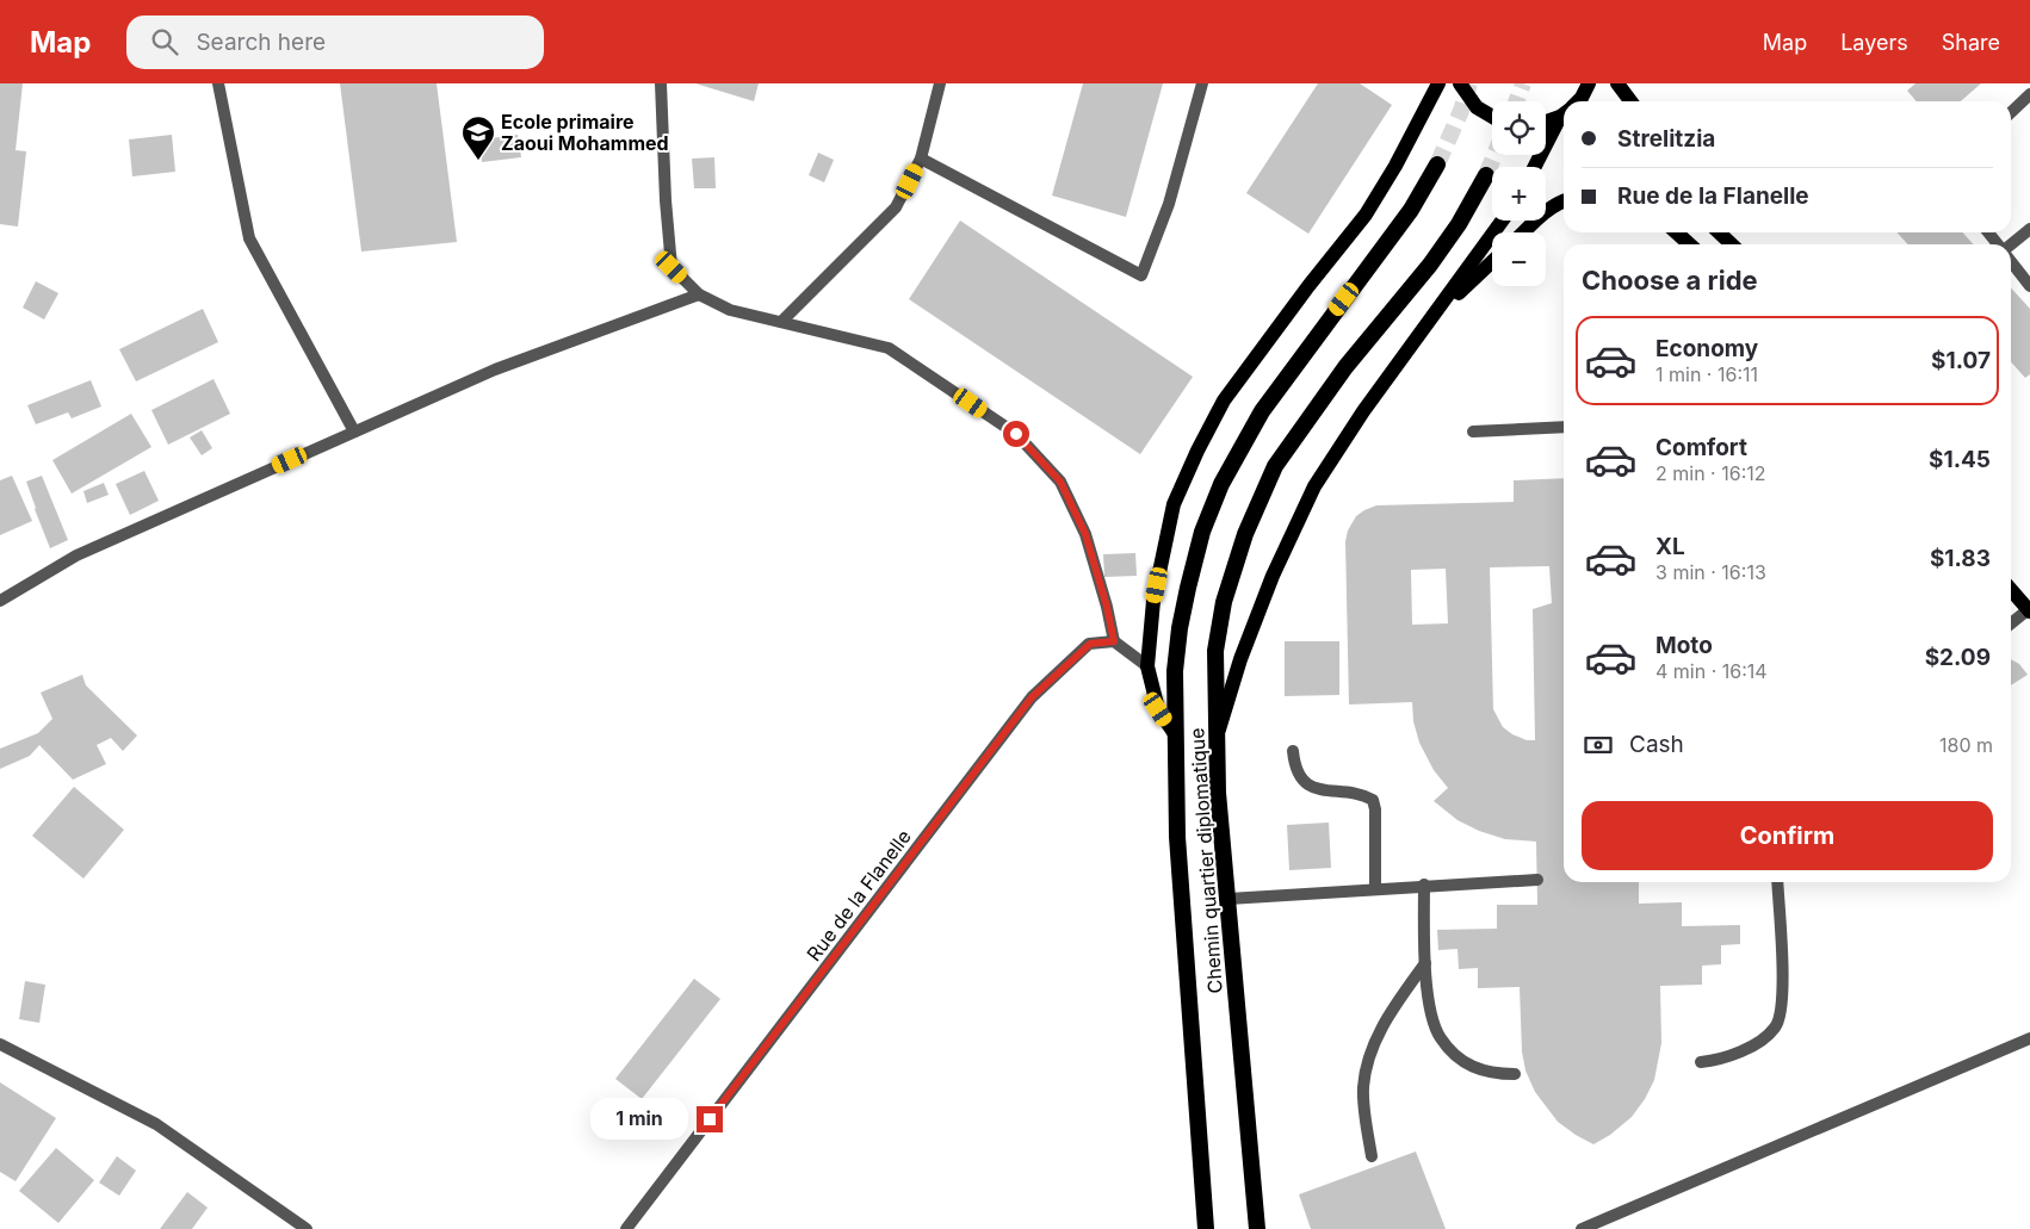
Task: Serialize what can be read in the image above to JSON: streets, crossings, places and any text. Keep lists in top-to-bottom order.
{
  "streets": {
    "highway": ["Chemin quartier diplomatique"],
    "street": ["Rue de la Flanelle"]
  },
  "places": {
    "school or university": ["Ecole primaire Zaoui Mohammed"]
  },
  "page": {
    "header": "Map",
    "search": "Search here",
    "nav": ["Map", "Layers", "Share"],
    "map_buttons": ["+", "−"],
    "banner": ["Strelitzia", "Rue de la Flanelle"],
    "heading": "Choose a ride",
    "list": [
      {
        "name": "Economy",
        "note": "1 min · 16:11",
        "value": "$1.07"
      },
      {
        "name": "Comfort",
        "note": "2 min · 16:12",
        "value": "$1.45"
      },
      {
        "name": "XL",
        "note": "3 min · 16:13",
        "value": "$1.83"
      },
      {
        "name": "Moto",
        "note": "4 min · 16:14",
        "value": "$2.09"
      }
    ],
    "pay": ["Cash", "180 m"],
    "buttons": "Confirm",
    "bubble": "1 min"
  }
}
